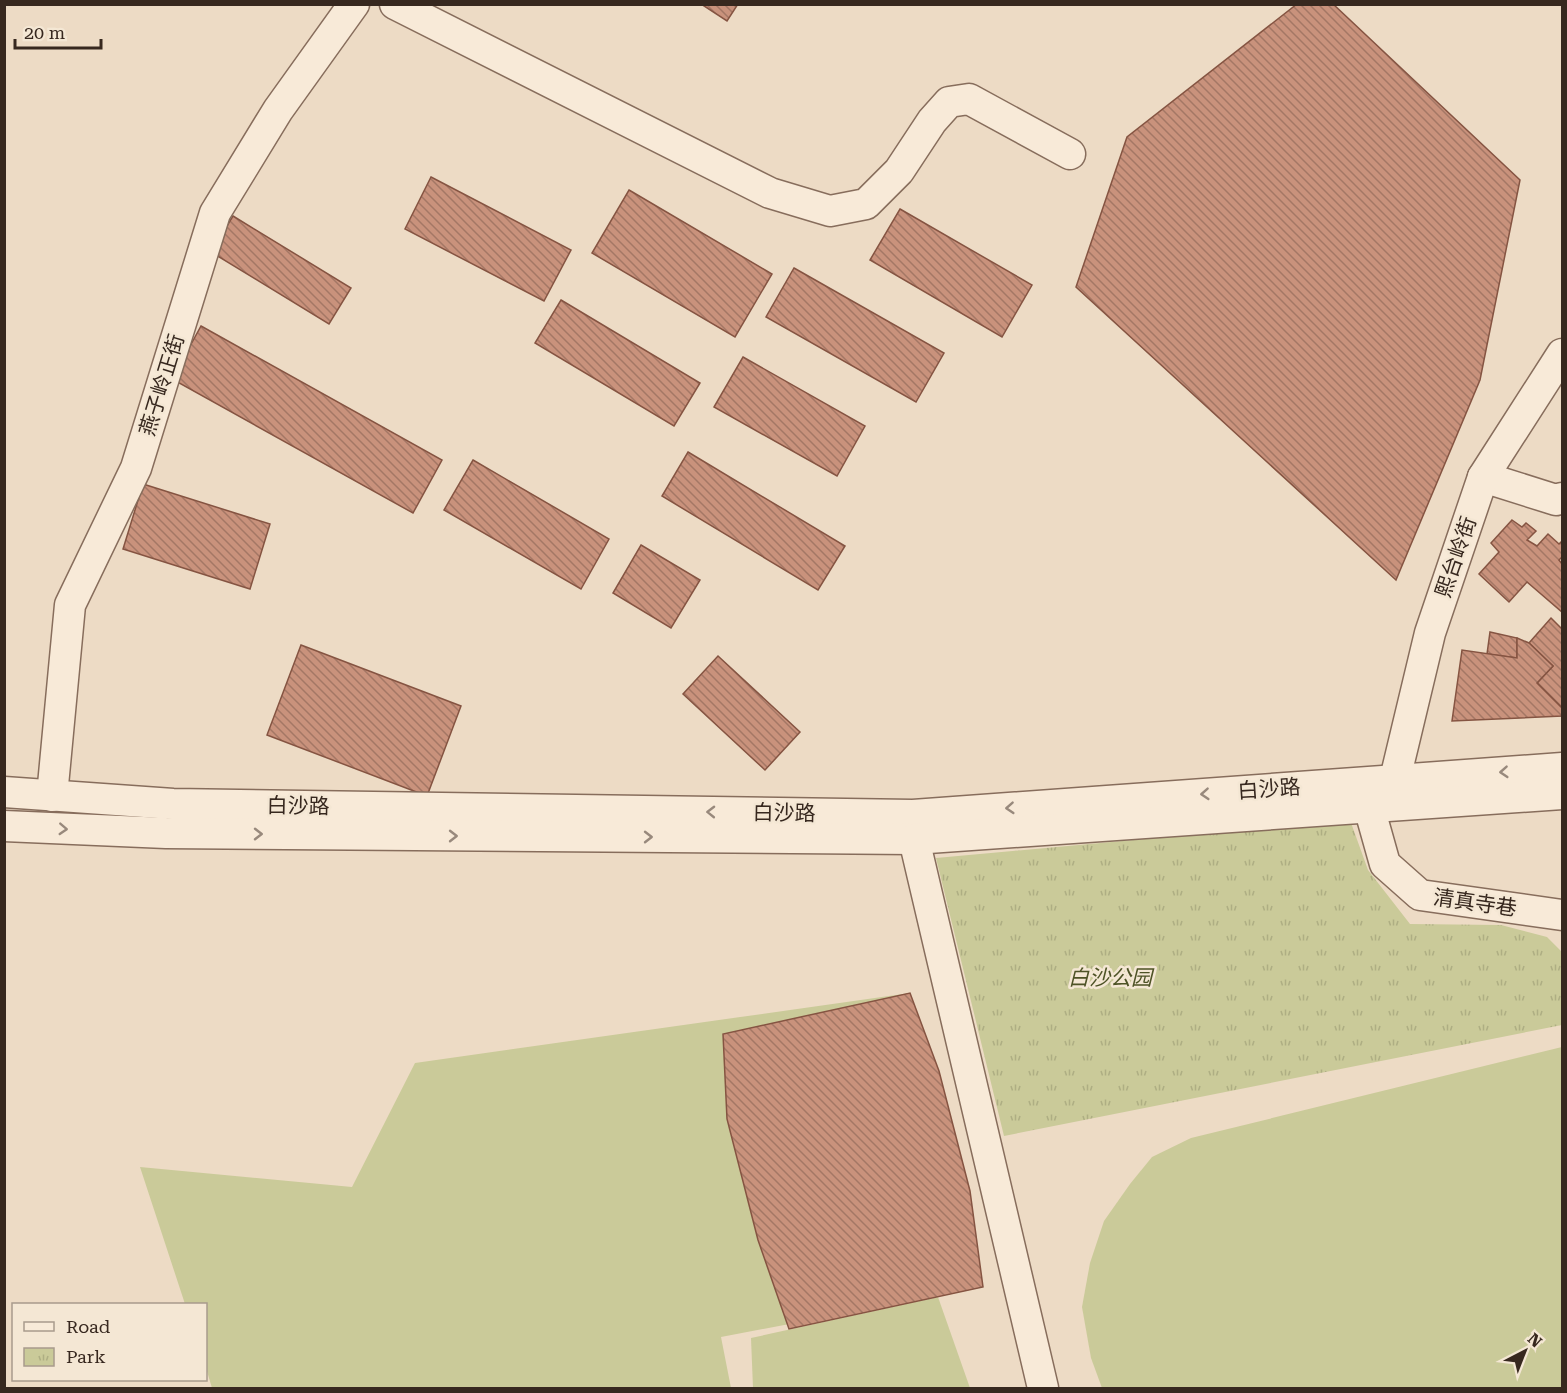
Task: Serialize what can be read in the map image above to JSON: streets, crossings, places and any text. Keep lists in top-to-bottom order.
{
  "streets": {
    "street": [
      "燕子岭正街",
      "熙台岭街",
      "白沙路",
      "清真寺巷"
    ]
  },
  "crossings": [
    ["燕子岭正街", "白沙路"],
    ["熙台岭街", "白沙路"],
    ["白沙路", "清真寺巷"]
  ],
  "parks": ["白沙公园"],
  "legend": ["Road", "Park"],
  "scale_bar": "20 m",
  "north": "top right"
}
